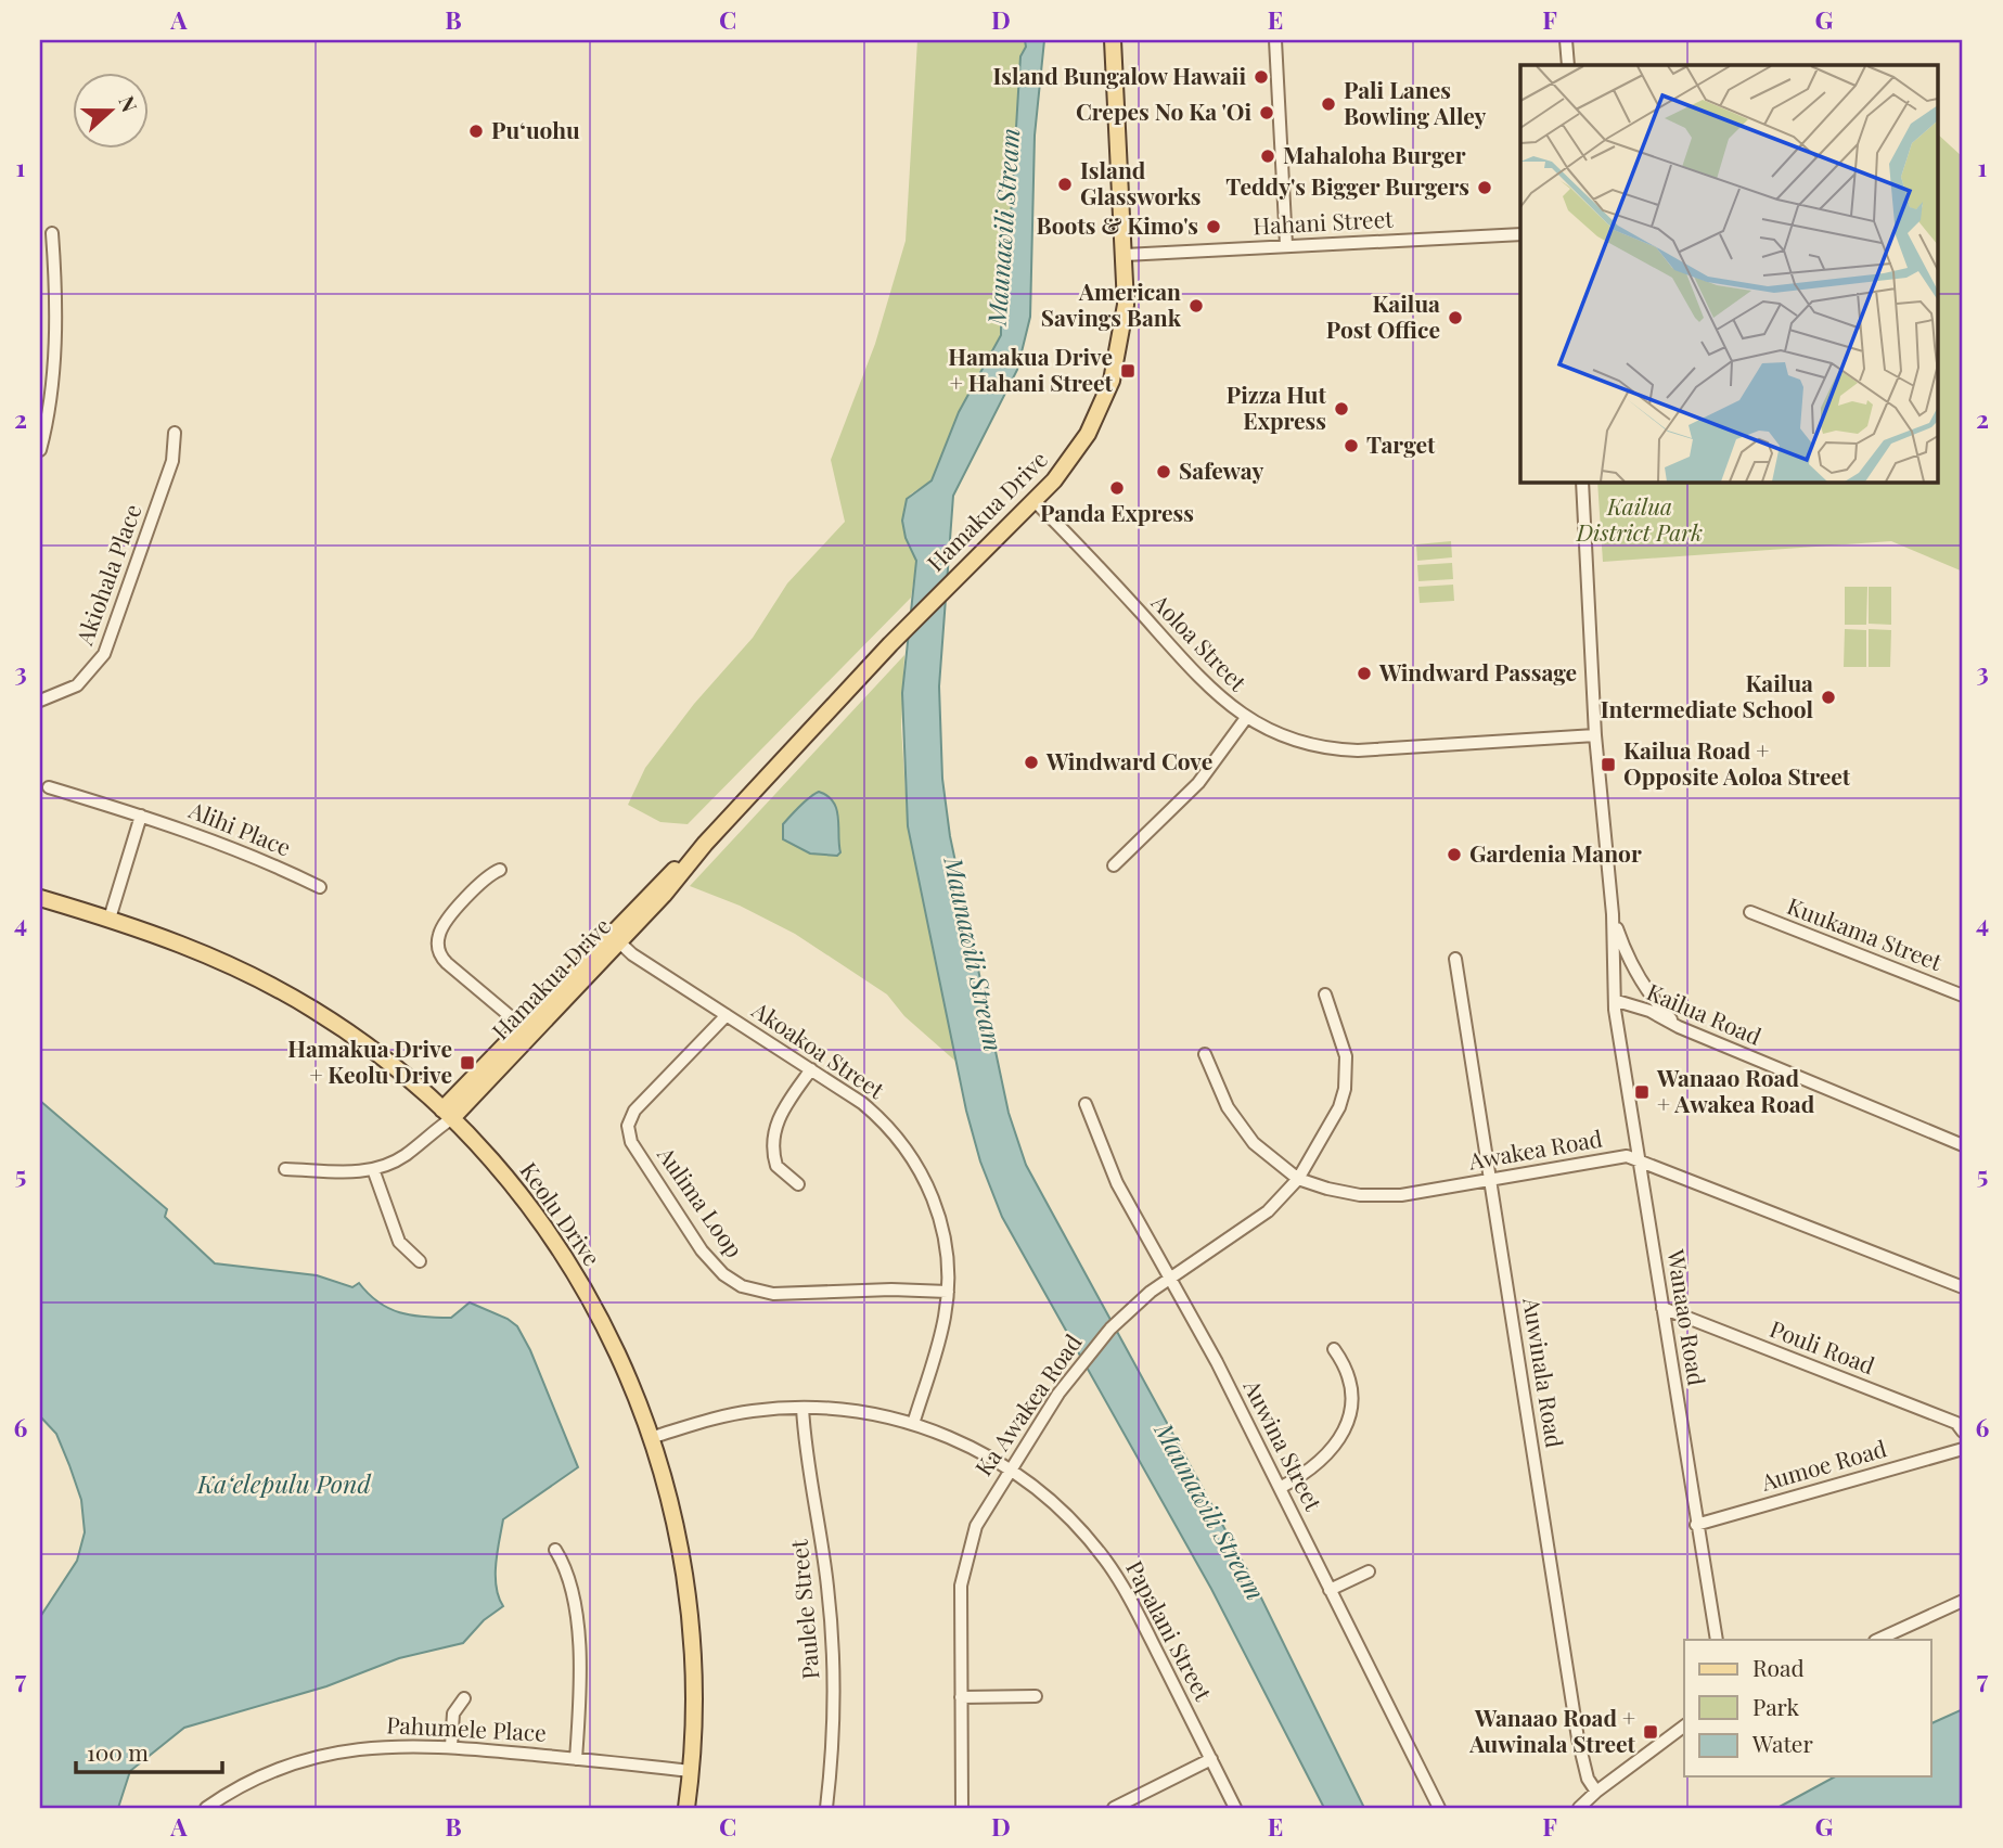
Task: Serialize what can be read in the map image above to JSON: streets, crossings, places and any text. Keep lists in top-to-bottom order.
{
  "streets": {
    "main road": ["Hamakua Drive", "Keolu Drive"],
    "street": [
      "Hahani Street",
      "Akiohala Place",
      "Aoloa Street",
      "Alihi Place",
      "Kuukama Street",
      "Kailua Road",
      "Akoakoa Street",
      "Awakea Road",
      "Aulima Loop",
      "Wanaao Road",
      "Pouli Road",
      "Auwinala Road",
      "Ka Awakea Road",
      "Auwina Street",
      "Aumoe Road",
      "Paulele Street",
      "Papalani Street",
      "Pahumele Place"
    ]
  },
  "crossings": [
    ["Hahani Street", "Hamakua Drive"],
    ["Hamakua Drive", "Aoloa Street"],
    ["Hamakua Drive", "Akoakoa Street"],
    ["Hamakua Drive", "Keolu Drive"],
    ["Aoloa Street", "Kailua Road"],
    ["Kailua Road", "Wanaao Road"],
    ["Akoakoa Street", "Aulima Loop"],
    ["Akoakoa Street", "Papalani Street"],
    ["Awakea Road", "Wanaao Road"],
    ["Awakea Road", "Auwinala Road"],
    ["Awakea Road", "Ka Awakea Road"],
    ["Keolu Drive", "Papalani Street"],
    ["Keolu Drive", "Pahumele Place"],
    ["Wanaao Road", "Pouli Road"],
    ["Wanaao Road", "Aumoe Road"],
    ["Ka Awakea Road", "Auwina Street"],
    ["Ka Awakea Road", "Papalani Street"],
    ["Paulele Street", "Papalani Street"]
  ],
  "water": ["Maunawili Stream", "Kaʻelepulu Pond"],
  "parks": ["Kailua District Park"],
  "places": {
    "other": [
      "Island Bungalow Hawaii",
      "Pali Lanes Bowling Alley",
      "Crepes No Ka 'Oi",
      "Puʻuohu",
      "Mahaloha Burger",
      "Island Glassworks",
      "Teddy's Bigger Burgers",
      "Boots & Kimo's",
      "American Savings Bank",
      "Kailua Post Office",
      "Pizza Hut Express",
      "Target",
      "Safeway",
      "Panda Express",
      "Windward Passage",
      "Kailua Intermediate School",
      "Windward Cove",
      "Gardenia Manor"
    ],
    "transit": [
      "Hamakua Drive + Hahani Street",
      "Kailua Road + Opposite Aoloa Street",
      "Hamakua Drive + Keolu Drive",
      "Wanaao Road + Awakea Road",
      "Wanaao Road + Auwinala Street"
    ]
  },
  "legend": ["Road", "Park", "Water"],
  "scale_bar": "100 m",
  "north": "right",
  "grid": {
    "columns": [
      "A",
      "B",
      "C",
      "D",
      "E",
      "F",
      "G"
    ],
    "rows": [
      "1",
      "2",
      "3",
      "4",
      "5",
      "6",
      "7"
    ]
  }
}
